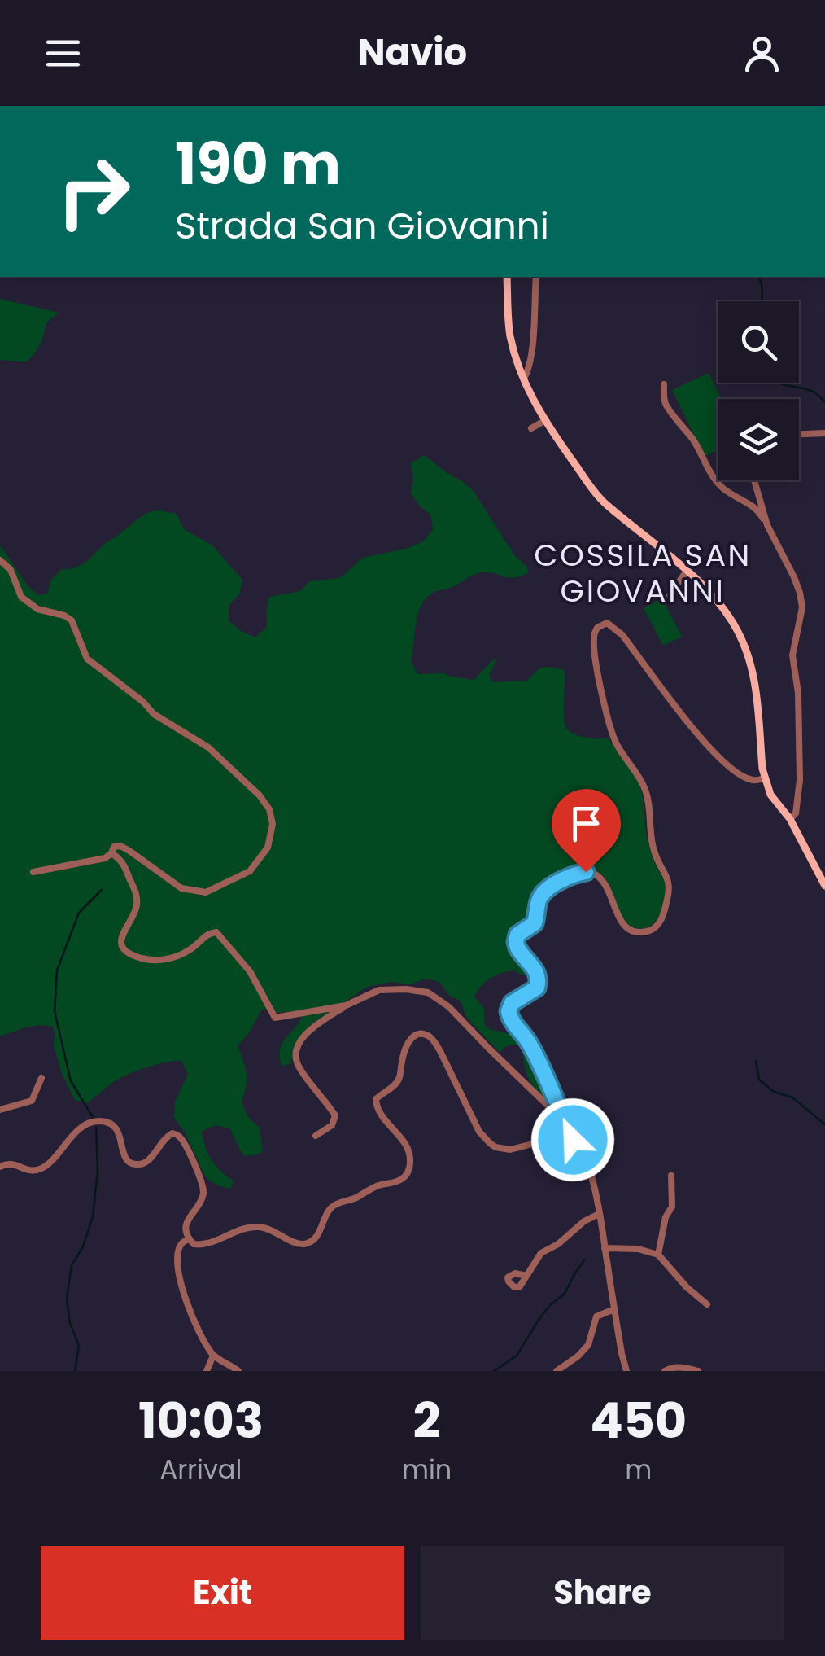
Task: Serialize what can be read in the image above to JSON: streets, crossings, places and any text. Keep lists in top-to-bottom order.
{
  "districts": ["COSSILA SAN GIOVANNI"],
  "page": {
    "header": "Navio",
    "turn": ["190 m", "Strada San Giovanni"],
    "eta": [
      "10:03",
      "Arrival",
      "2",
      "min",
      "450",
      "m"
    ],
    "buttons": ["Exit", "Share"]
  }
}
